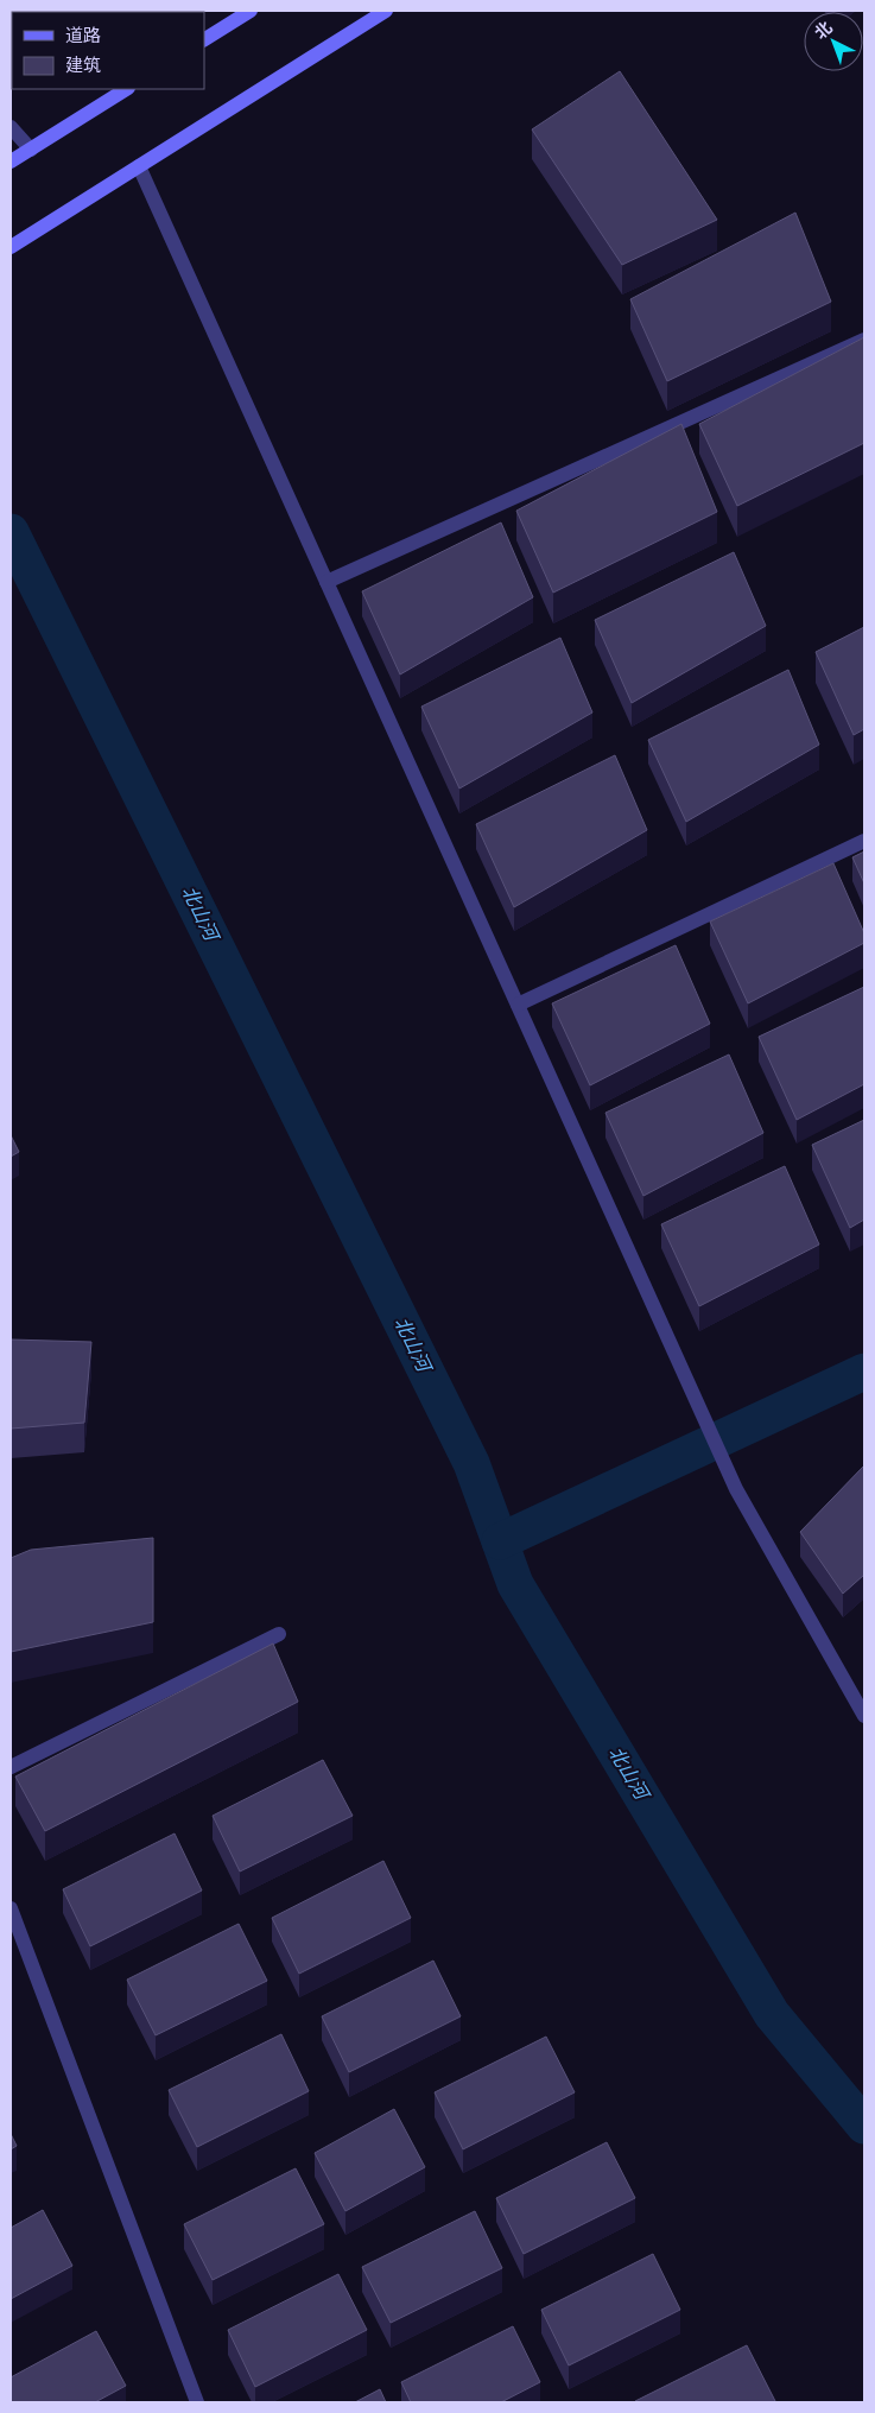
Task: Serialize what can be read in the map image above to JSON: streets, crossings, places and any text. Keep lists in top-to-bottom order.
{
  "water": ["北山河"],
  "legend": ["道路", "建筑"],
  "north": "top left"
}
